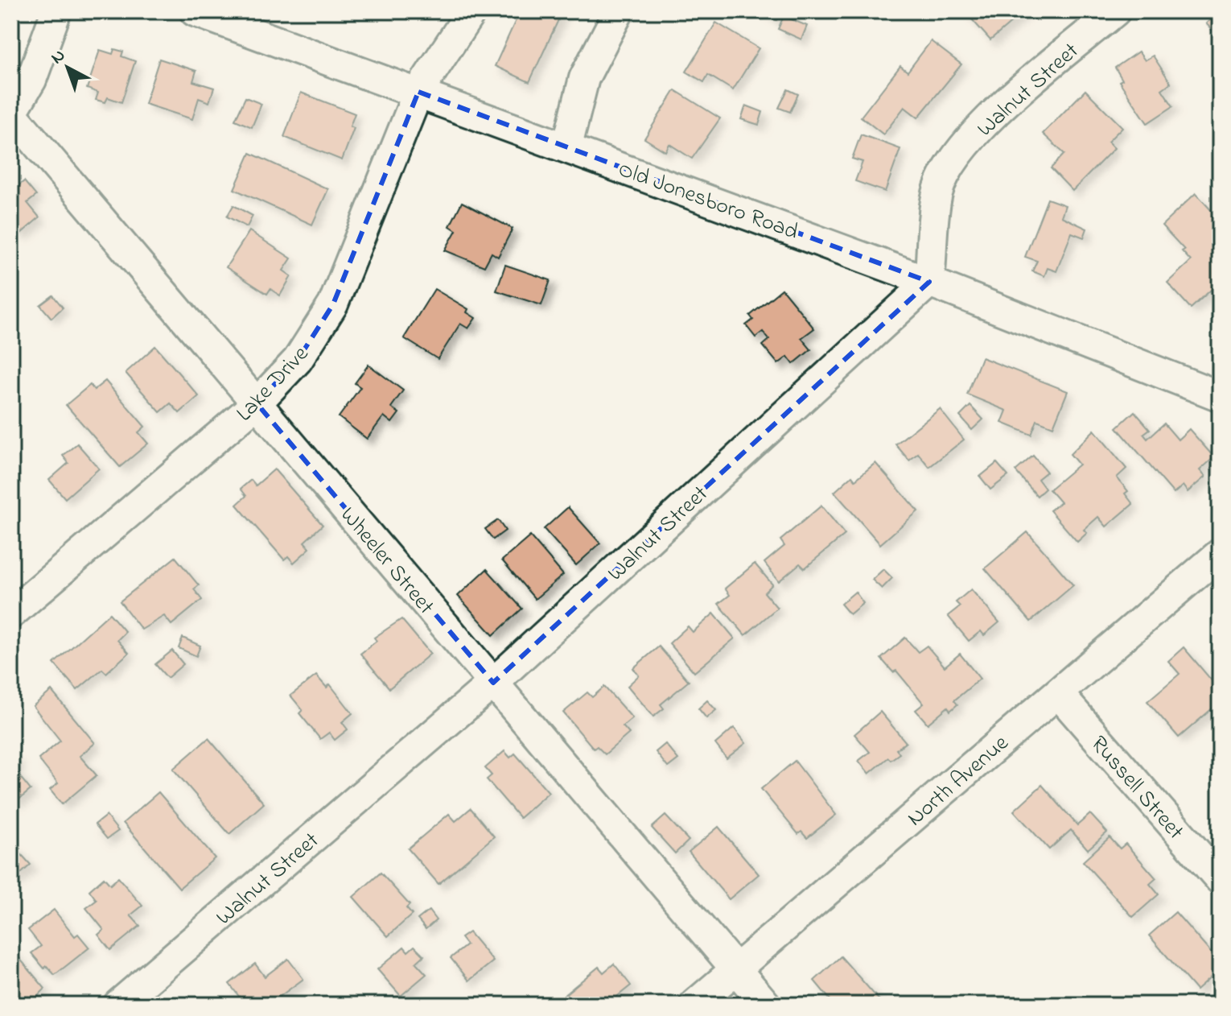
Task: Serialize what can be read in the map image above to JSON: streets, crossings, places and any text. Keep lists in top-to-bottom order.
{
  "streets": {
    "street": [
      "Walnut Street",
      "Old Jonesboro Road",
      "Lake Drive",
      "Wheeler Street",
      "North Avenue",
      "Russell Street"
    ]
  },
  "crossings": [
    ["Walnut Street", "Old Jonesboro Road"],
    ["Walnut Street", "Wheeler Street"],
    ["Old Jonesboro Road", "Lake Drive"],
    ["Lake Drive", "Wheeler Street"],
    ["Wheeler Street", "North Avenue"],
    ["North Avenue", "Russell Street"]
  ],
  "north": "top left"
}
